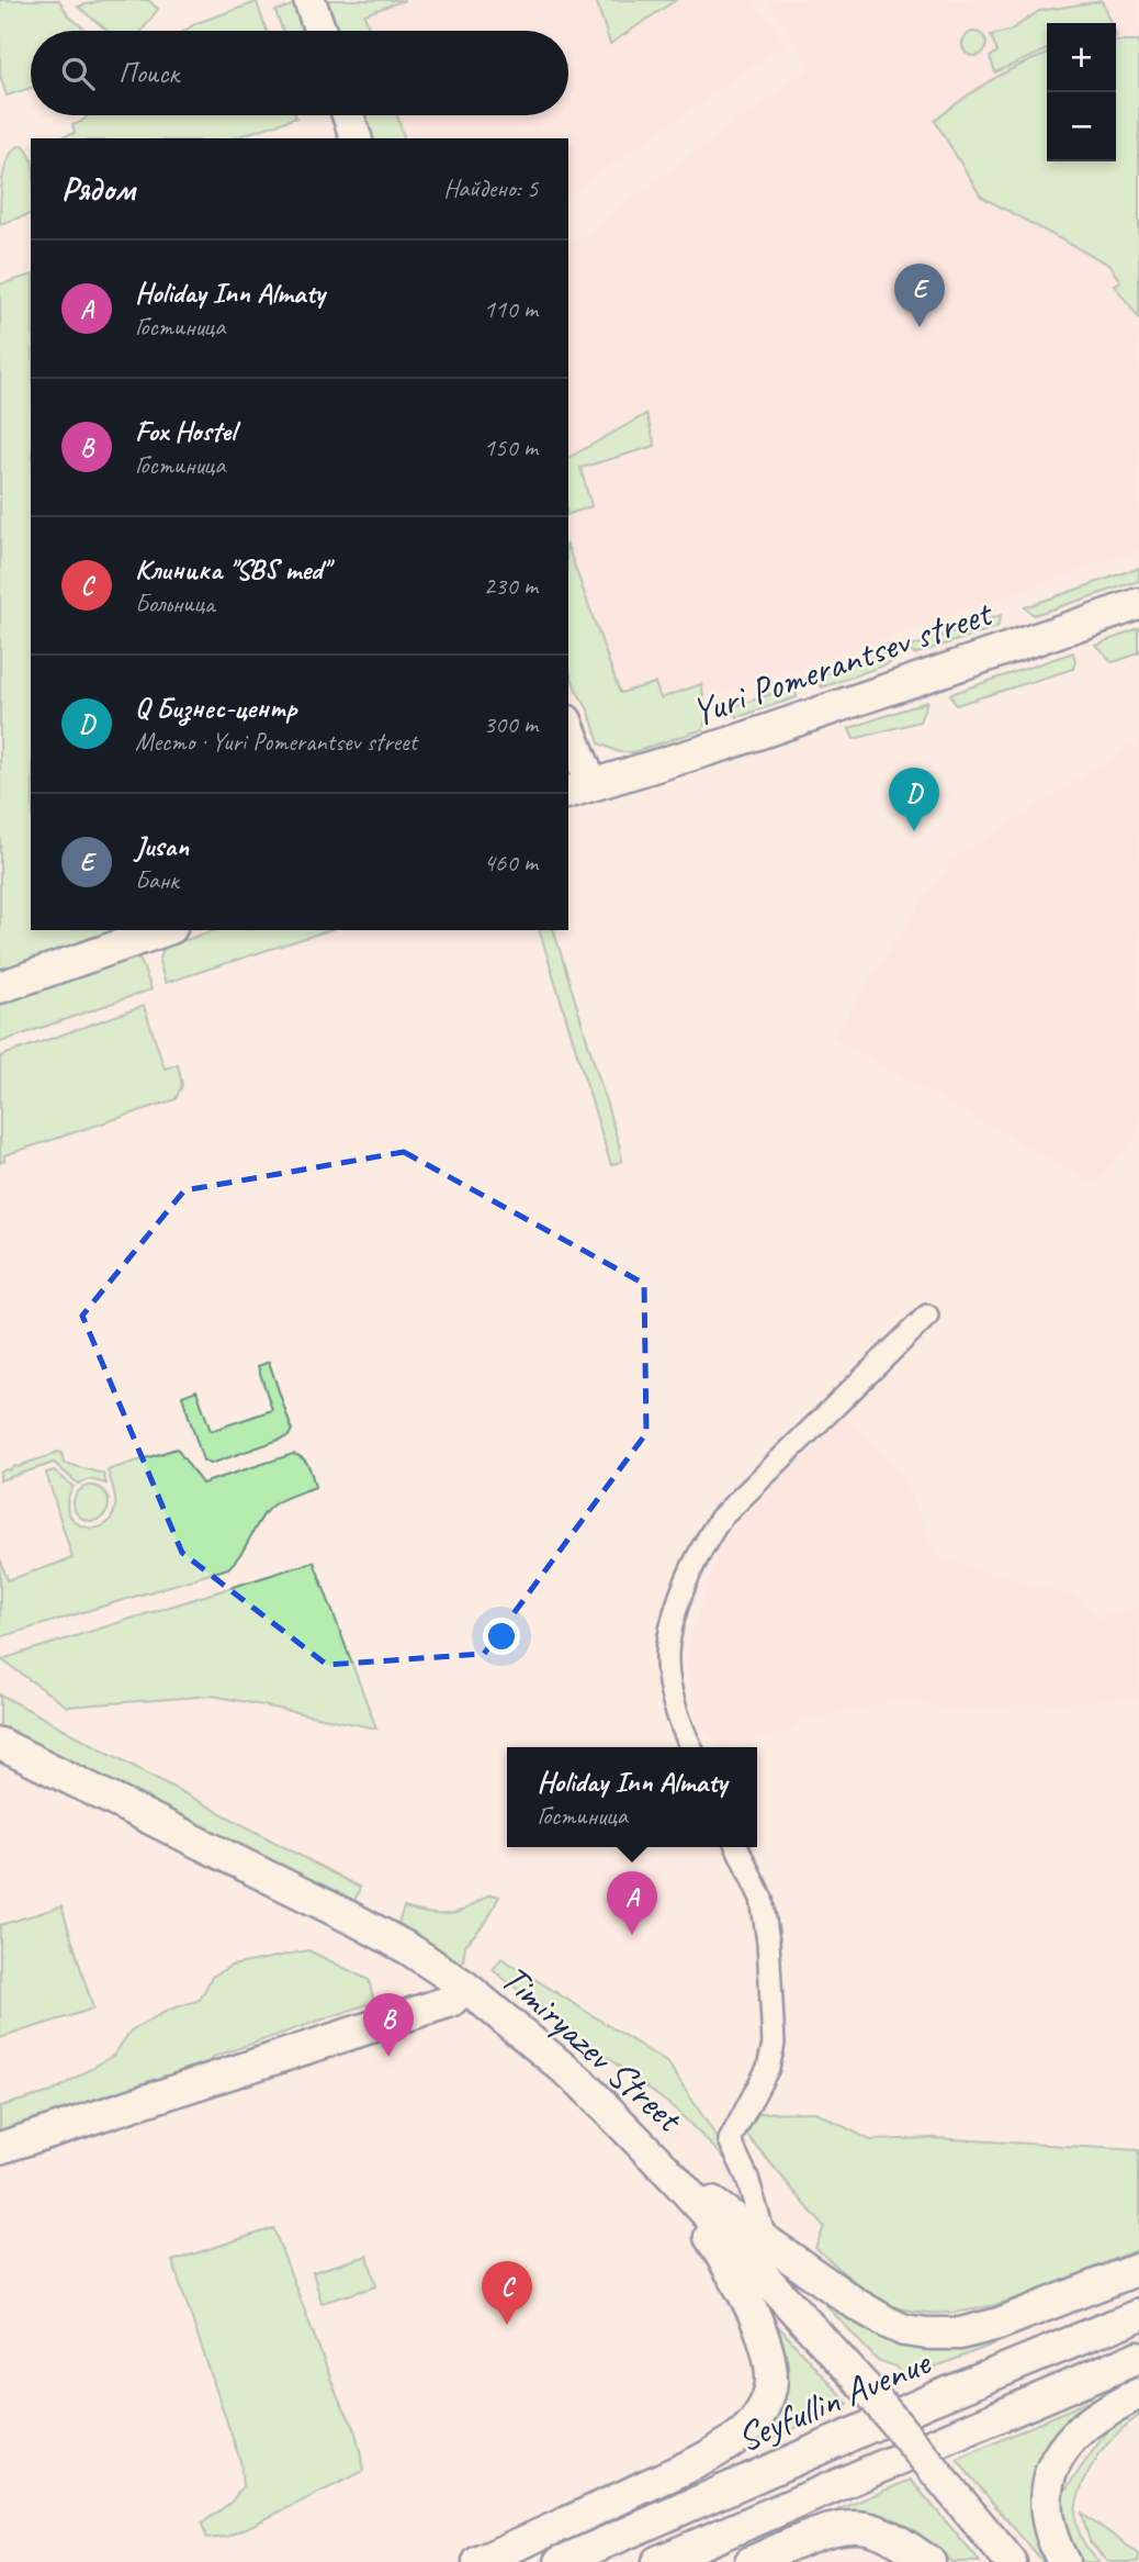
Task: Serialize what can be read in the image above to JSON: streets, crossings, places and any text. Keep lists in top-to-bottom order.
{
  "streets": {
    "street": ["Yuri Pomerantsev street", "Timiryazev Street", "Seyfullin Avenue"]
  },
  "page": {
    "map_buttons": ["+", "−"],
    "search": "Поиск",
    "heading": ["Рядом", "Найдено: 5"],
    "list": [
      {
        "mark": "A",
        "name": "Holiday Inn Almaty",
        "note": "Гостиница",
        "value": "110 m"
      },
      {
        "mark": "B",
        "name": "Fox Hostel",
        "note": "Гостиница",
        "value": "150 m"
      },
      {
        "mark": "C",
        "name": "Клиника \"SBS med\"",
        "note": "Больница",
        "value": "230 m"
      },
      {
        "mark": "D",
        "name": "Q Бизнес-центр",
        "note": "Место · Yuri Pomerantsev street",
        "value": "300 m"
      },
      {
        "mark": "E",
        "name": "Jusan",
        "note": "Банк",
        "value": "460 m"
      }
    ],
    "pins": [
      "E",
      "D",
      "A",
      "B",
      "C"
    ],
    "popup": ["Holiday Inn Almaty", "Гостиница"]
  }
}
